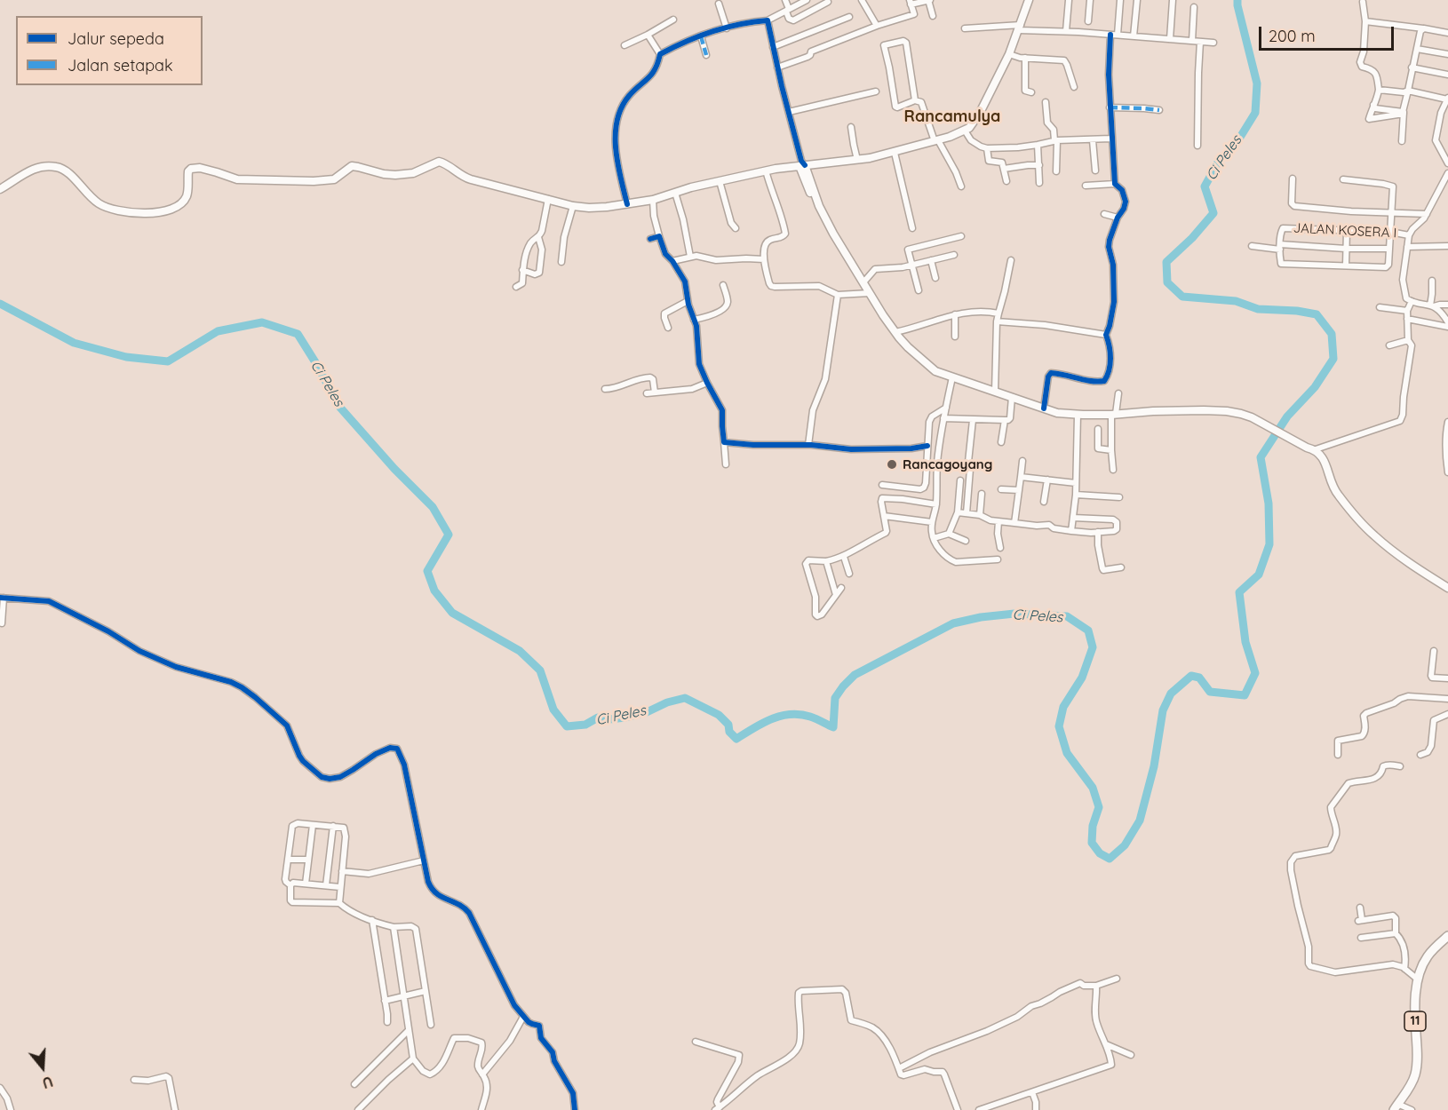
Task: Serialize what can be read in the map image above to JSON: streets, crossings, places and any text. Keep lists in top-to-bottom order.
{
  "streets": {
    "highway": ["11"],
    "street": ["JALAN KOSERA I"]
  },
  "districts": ["Rancamulya"],
  "water": ["Ci Peles"],
  "places": ["Rancagoyang"],
  "legend": ["Jalur sepeda", "Jalan setapak"],
  "scale_bar": "200 m",
  "north": "bottom"
}
